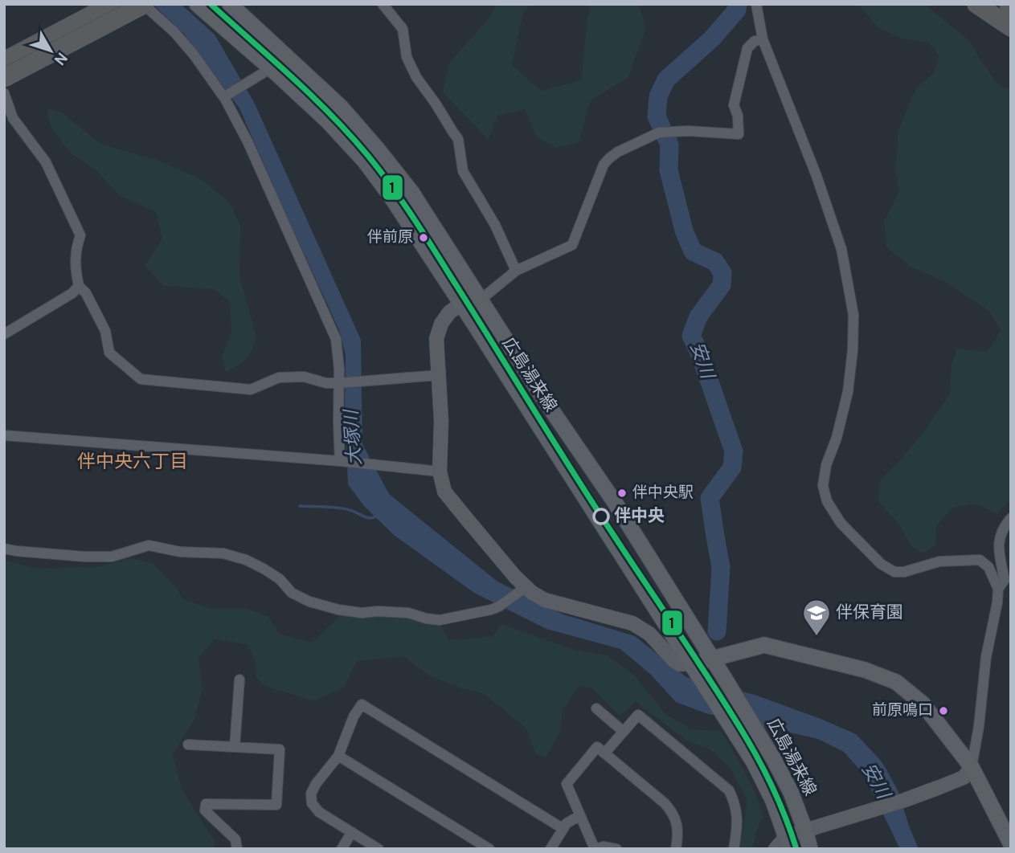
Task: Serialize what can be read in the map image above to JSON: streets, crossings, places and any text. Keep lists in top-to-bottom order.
{
  "streets": {
    "main road": ["広島湯来線"]
  },
  "districts": ["伴中央六丁目"],
  "water": ["安川", "大塚川"],
  "places": {
    "other": [
      "伴前原",
      "伴中央駅",
      "伴中央",
      "前原鳴口"
    ],
    "school or university": ["伴保育園"]
  },
  "lines": ["transit line 1"],
  "north": "bottom right"
}
